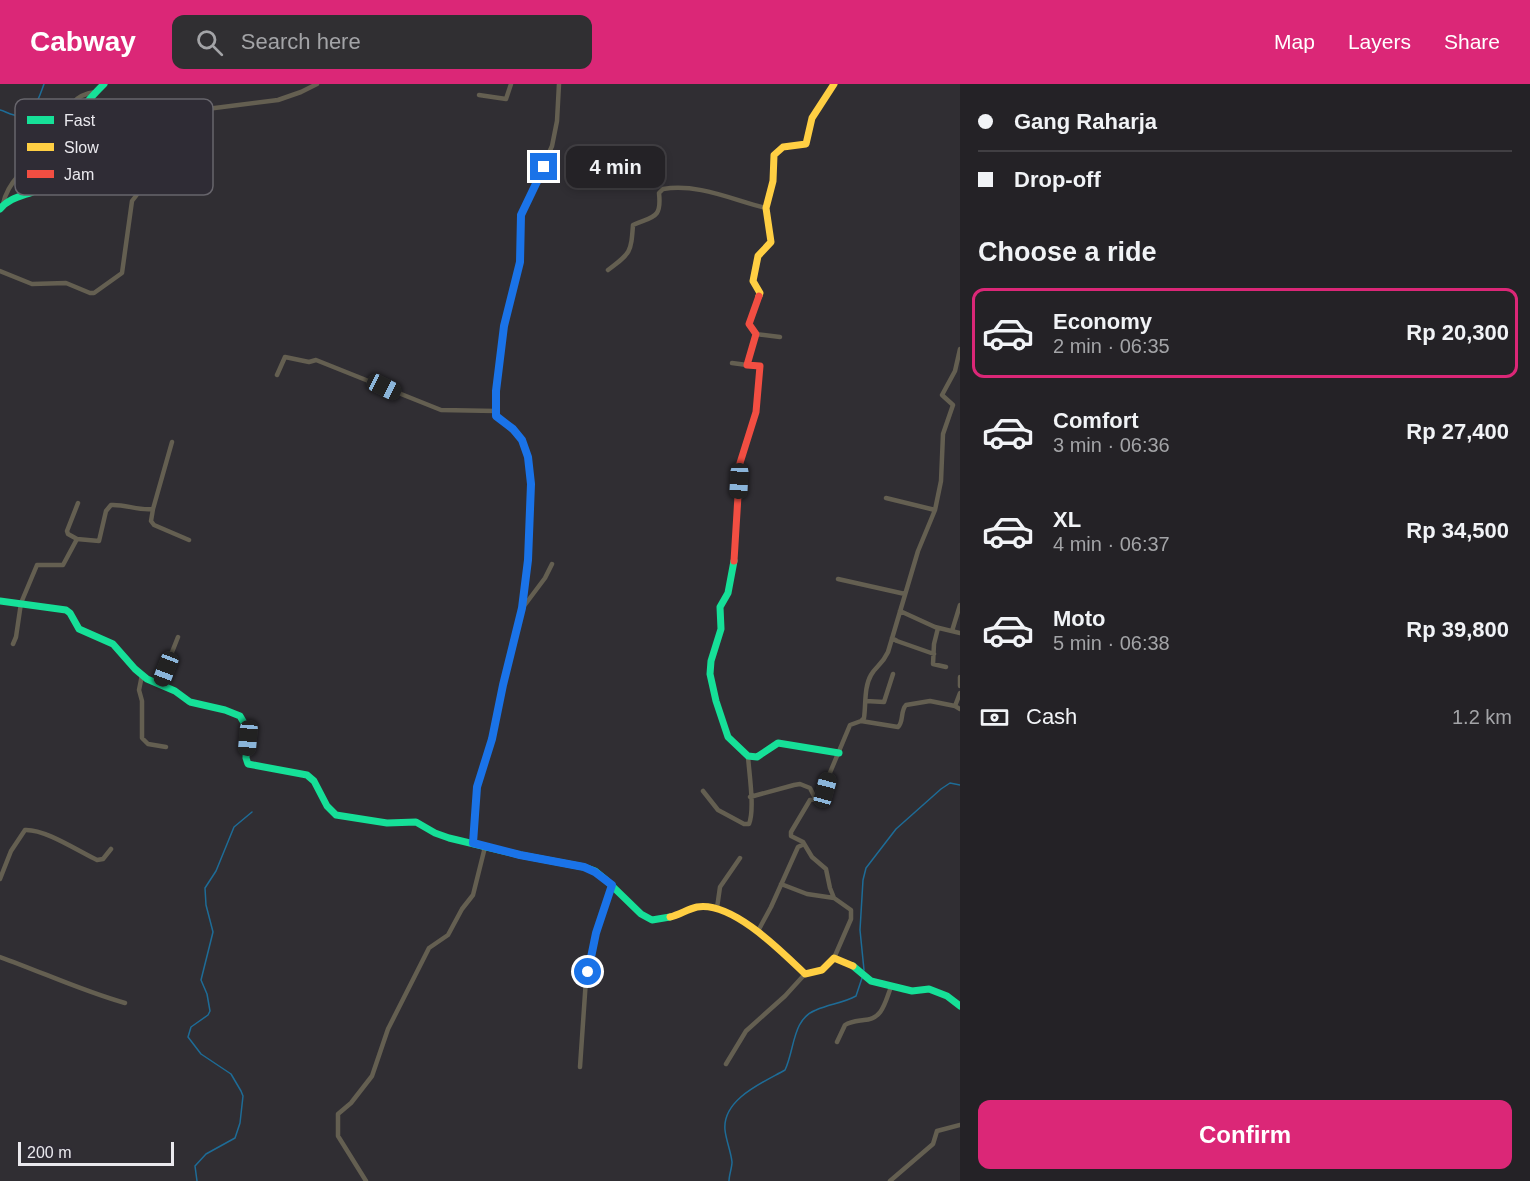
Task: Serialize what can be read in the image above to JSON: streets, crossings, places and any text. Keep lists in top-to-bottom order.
{
  "legend": ["Fast", "Slow", "Jam"],
  "scale_bar": "200 m",
  "page": {
    "header": "Cabway",
    "search": "Search here",
    "nav": ["Map", "Layers", "Share"],
    "banner": ["Gang Raharja", "Drop-off"],
    "bubble": "4 min",
    "heading": "Choose a ride",
    "list": [
      {
        "name": "Economy",
        "note": "2 min · 06:35",
        "value": "Rp 20,300"
      },
      {
        "name": "Comfort",
        "note": "3 min · 06:36",
        "value": "Rp 27,400"
      },
      {
        "name": "XL",
        "note": "4 min · 06:37",
        "value": "Rp 34,500"
      },
      {
        "name": "Moto",
        "note": "5 min · 06:38",
        "value": "Rp 39,800"
      }
    ],
    "pay": ["Cash", "1.2 km"],
    "buttons": "Confirm",
    "scale": "200 m"
  }
}
